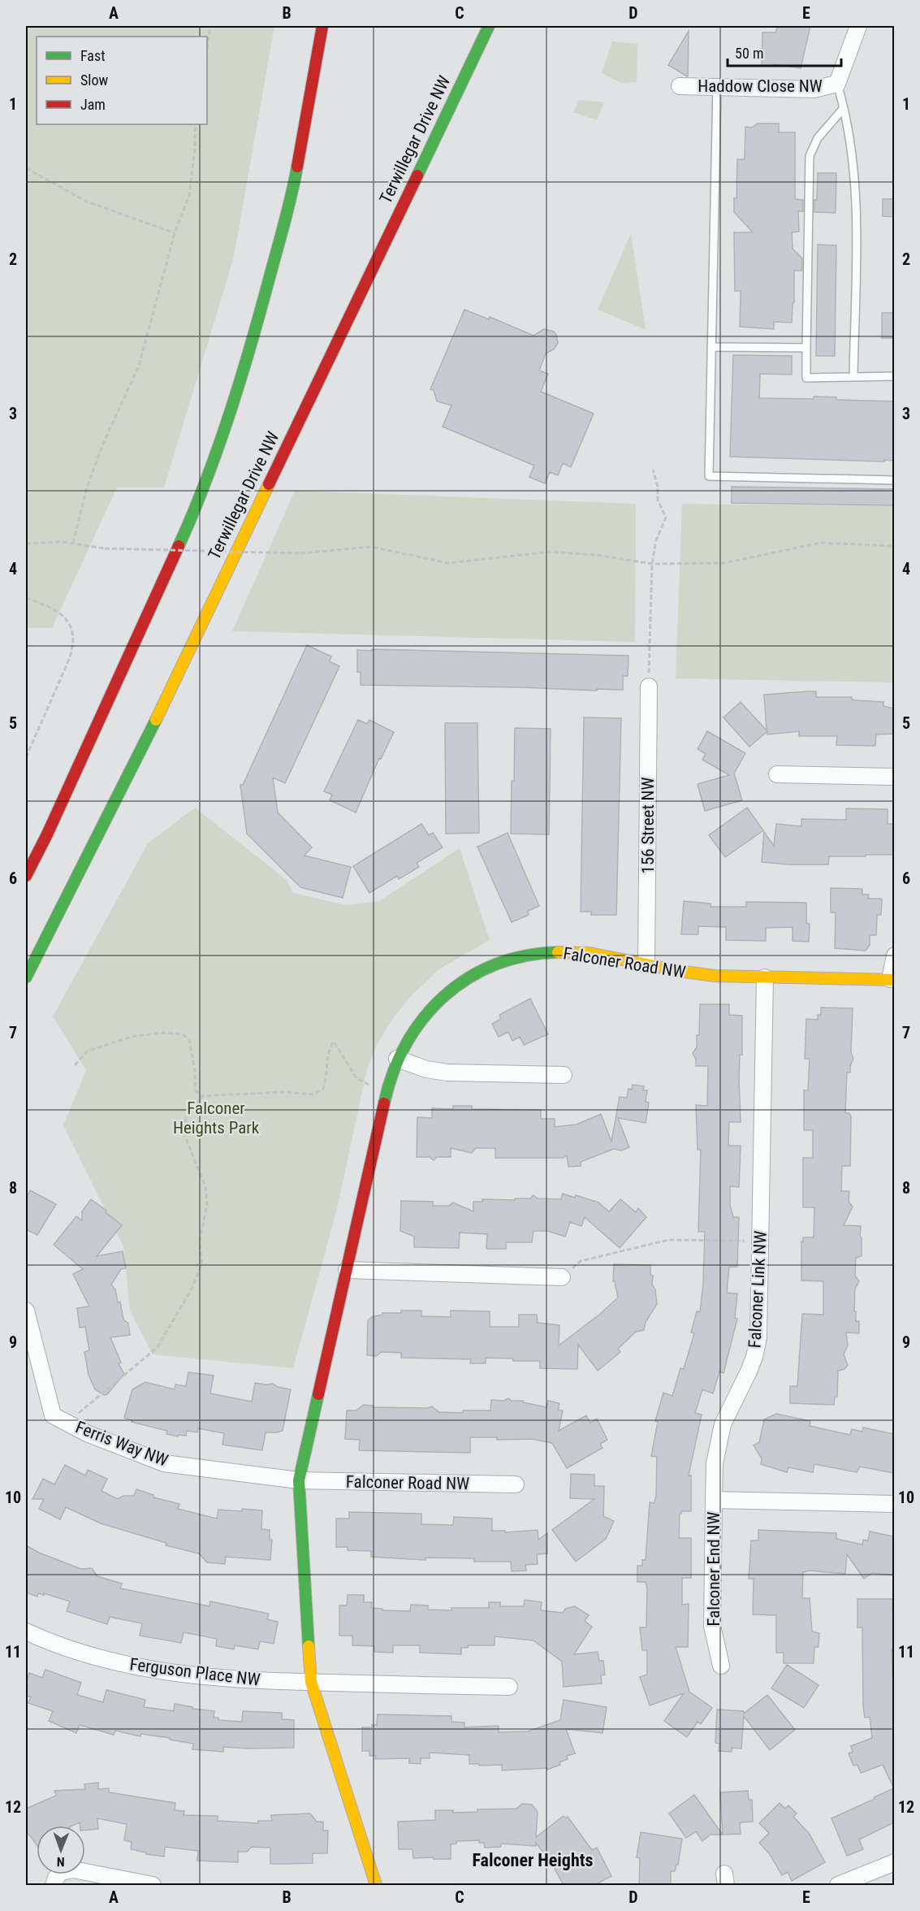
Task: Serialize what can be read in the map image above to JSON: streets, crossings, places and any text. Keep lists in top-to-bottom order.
{
  "streets": {
    "main road": ["Terwillegar Drive NW", "Falconer Road NW"],
    "street": [
      "Haddow Close NW",
      "156 Street NW",
      "Falconer Link NW",
      "Ferris Way NW",
      "Falconer End NW",
      "Ferguson Place NW"
    ]
  },
  "crossings": [
    ["156 Street NW", "Falconer Road NW"],
    ["Falconer Road NW", "Falconer Link NW"],
    ["Falconer Road NW", "Ferris Way NW"],
    ["Falconer Road NW", "Ferguson Place NW"],
    ["Falconer Link NW", "Falconer End NW"]
  ],
  "districts": ["Falconer Heights"],
  "parks": ["Falconer Heights Park"],
  "legend": ["Fast", "Slow", "Jam"],
  "scale_bar": "50 m",
  "north": "bottom",
  "grid": {
    "columns": [
      "A",
      "B",
      "C",
      "D",
      "E"
    ],
    "rows": [
      "1",
      "2",
      "3",
      "4",
      "5",
      "6",
      "7",
      "8",
      "9",
      "10",
      "11",
      "12"
    ]
  }
}
